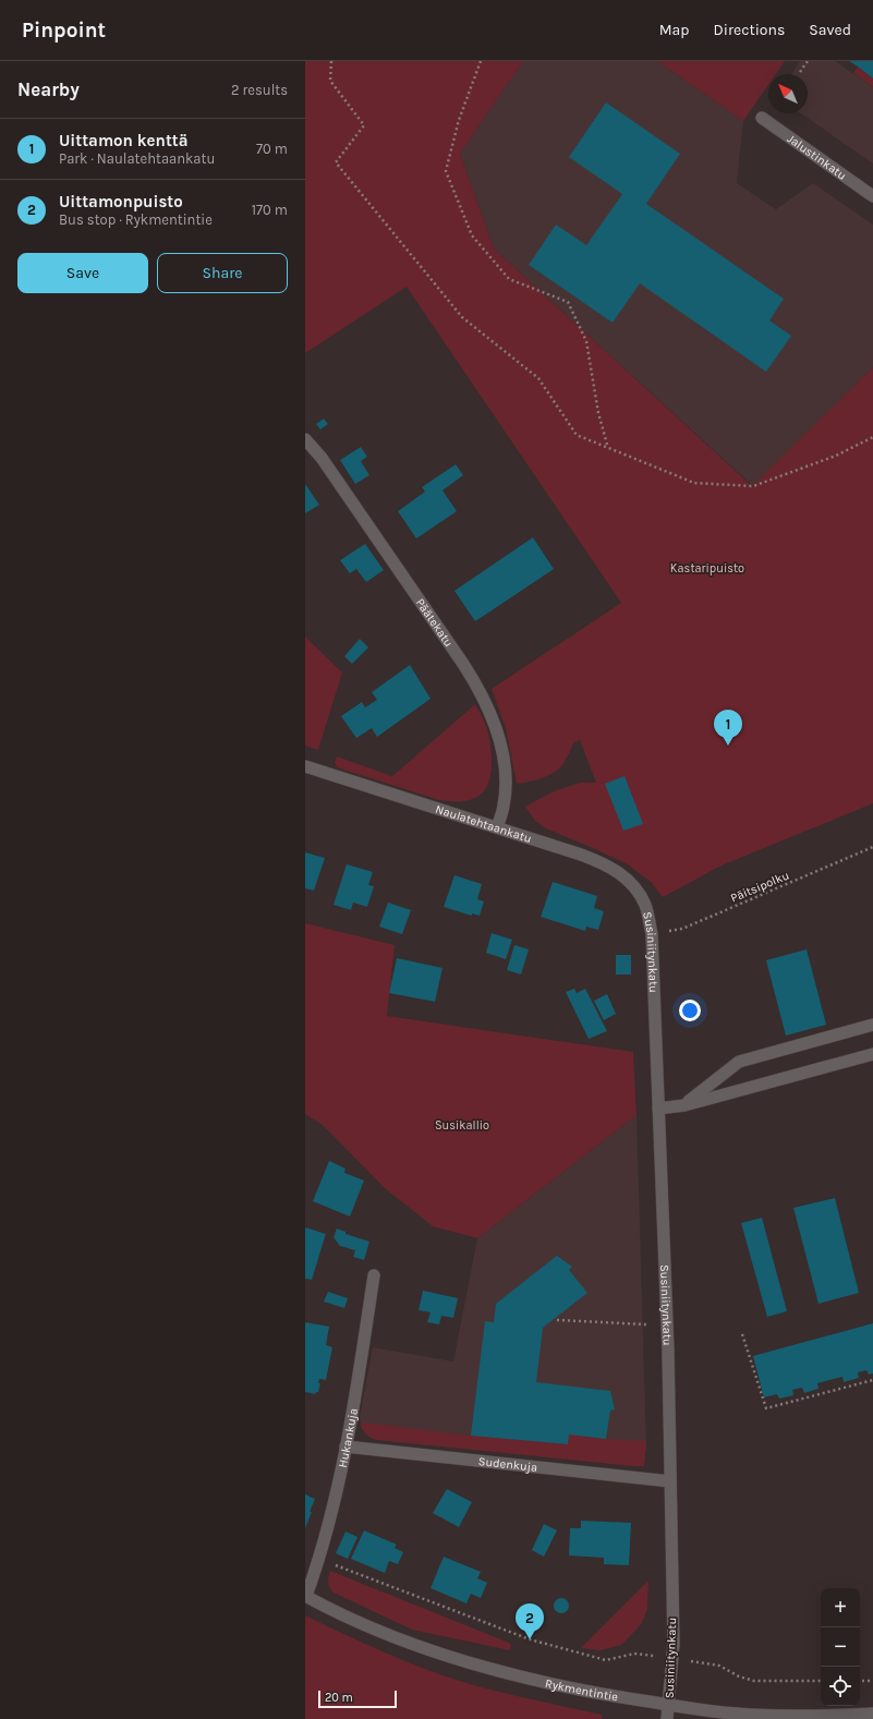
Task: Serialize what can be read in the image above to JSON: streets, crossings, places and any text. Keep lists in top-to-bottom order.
{
  "streets": {
    "street": [
      "Jalustinkatu",
      "Päätekatu",
      "Naulatehtaankatu",
      "Susiniitynkatu",
      "Hukankuja",
      "Sudenkuja",
      "Rykmentintie"
    ],
    "path": ["Päitsipolku"]
  },
  "crossings": [
    ["Päätekatu", "Naulatehtaankatu"],
    ["Naulatehtaankatu", "Susiniitynkatu"],
    ["Päitsipolku", "Susiniitynkatu"],
    ["Susiniitynkatu", "Sudenkuja"],
    ["Susiniitynkatu", "Rykmentintie"],
    ["Hukankuja", "Sudenkuja"],
    ["Hukankuja", "Rykmentintie"]
  ],
  "parks": ["Kastaripuisto", "Susikallio"],
  "scale_bar": "20 m",
  "north": "top left",
  "page": {
    "header": "Pinpoint",
    "nav": ["Map", "Directions", "Saved"],
    "heading": ["Nearby", "2 results"],
    "list": [
      {
        "mark": "1",
        "name": "Uittamon kenttä",
        "note": "Park · Naulatehtaankatu",
        "value": "70 m"
      },
      {
        "mark": "2",
        "name": "Uittamonpuisto",
        "note": "Bus stop · Rykmentintie",
        "value": "170 m"
      }
    ],
    "buttons": ["Save", "Share"],
    "pins": ["1", "2"],
    "map_buttons": ["+", "−"],
    "scale": "20 m"
  }
}
